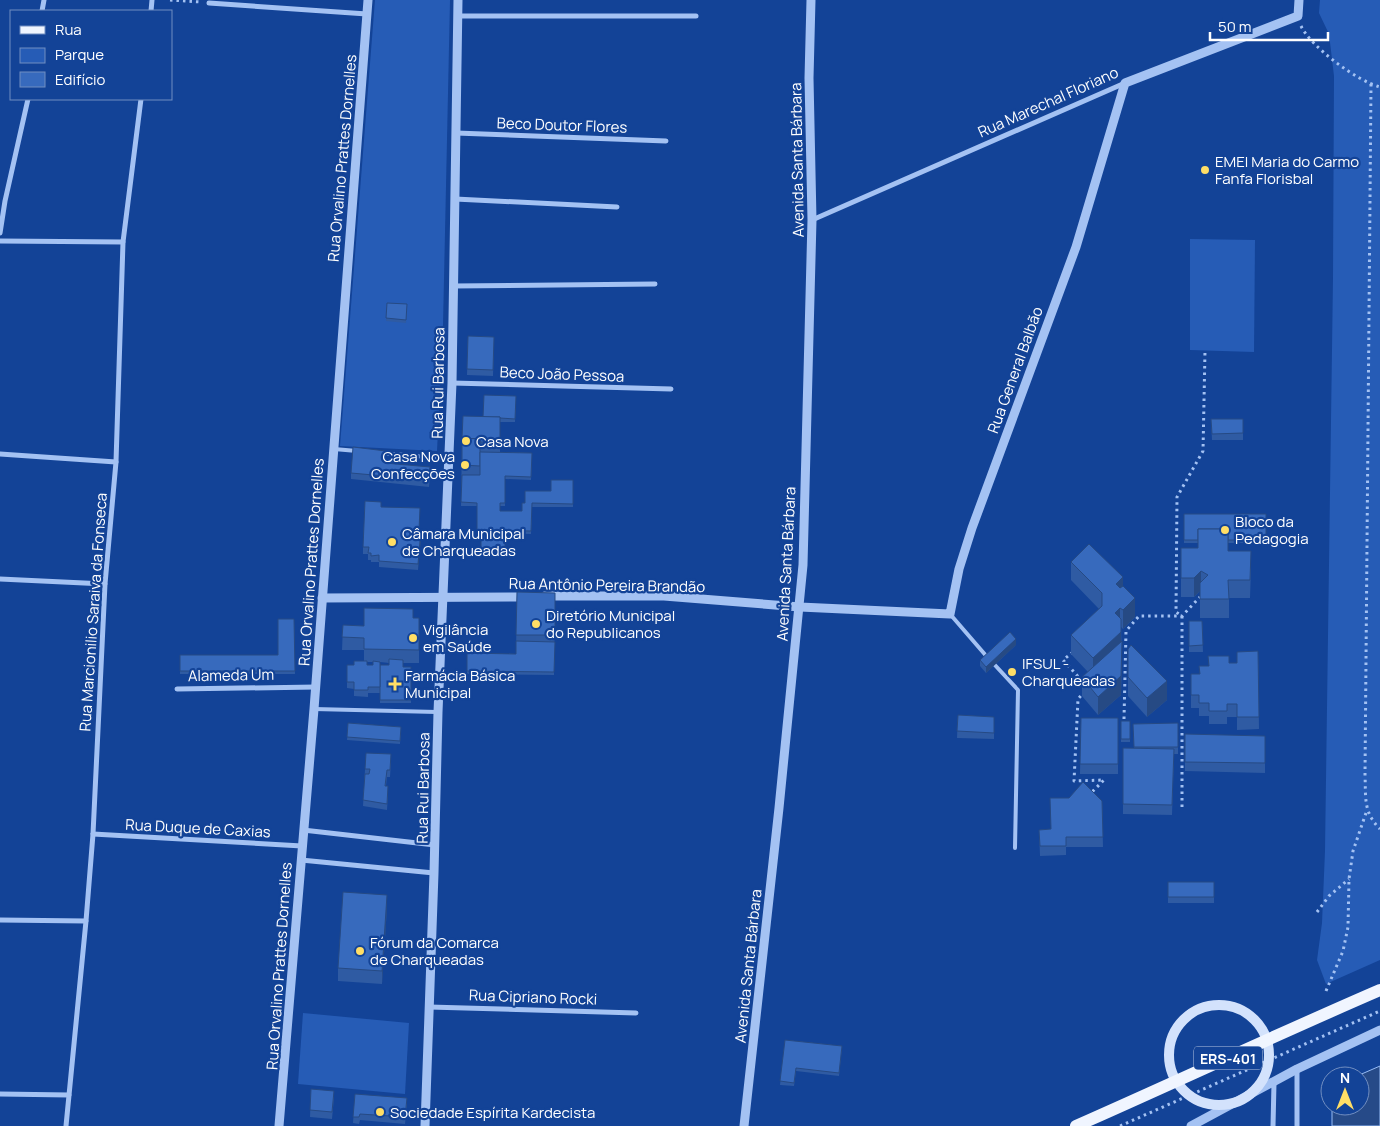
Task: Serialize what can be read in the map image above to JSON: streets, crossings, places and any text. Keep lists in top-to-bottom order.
{
  "streets": {
    "main road": ["ERS-401"],
    "street": [
      "Rua Marechal Floriano",
      "Beco Doutor Flores",
      "Rua Orvalino Prattes Dornelles",
      "Avenida Santa Bárbara",
      "Rua General Balbão",
      "Beco João Pessoa",
      "Rua Rui Barbosa",
      "Rua Antônio Pereira Brandão",
      "Rua Marcionilio Saraiva da Fonseca",
      "Alameda Um",
      "Rua Duque de Caxias",
      "Rua Cipriano Rocki"
    ]
  },
  "crossings": [
    ["Rua Marechal Floriano", "Avenida Santa Bárbara"],
    ["Rua Marechal Floriano", "Rua General Balbão"],
    ["Beco Doutor Flores", "Rua Rui Barbosa"],
    ["Rua Orvalino Prattes Dornelles", "Rua Antônio Pereira Brandão"],
    ["Rua Orvalino Prattes Dornelles", "Alameda Um"],
    ["Rua Orvalino Prattes Dornelles", "Rua Duque de Caxias"],
    ["Avenida Santa Bárbara", "Rua Antônio Pereira Brandão"],
    ["Rua General Balbão", "Rua Antônio Pereira Brandão"],
    ["Beco João Pessoa", "Rua Rui Barbosa"],
    ["Rua Rui Barbosa", "Rua Antônio Pereira Brandão"],
    ["Rua Rui Barbosa", "Rua Cipriano Rocki"],
    ["Rua Marcionilio Saraiva da Fonseca", "Rua Duque de Caxias"]
  ],
  "places": {
    "other": [
      "EMEI Maria do Carmo Fanfa Florisbal",
      "Casa Nova",
      "Casa Nova Confecções",
      "Bloco da Pedagogia",
      "Câmara Municipal de Charqueadas",
      "Diretório Municipal do Republicanos",
      "Vigilância em Saúde",
      "IFSUL - Charqueadas",
      "Fórum da Comarca de Charqueadas",
      "Sociedade Espírita Kardecista"
    ],
    "health": ["Farmácia Básica Municipal"]
  },
  "legend": ["Rua", "Parque", "Edifício"],
  "scale_bar": "50 m",
  "north": "top"
}
